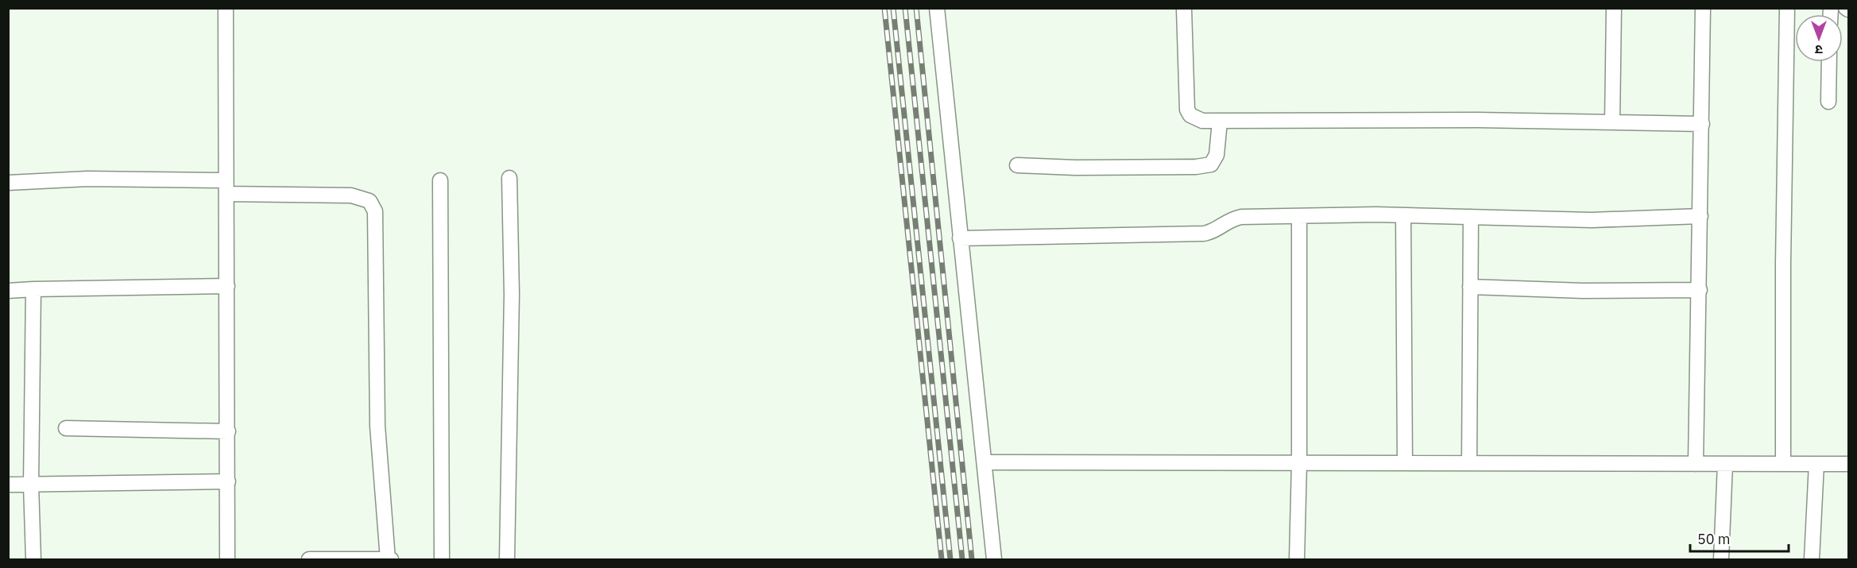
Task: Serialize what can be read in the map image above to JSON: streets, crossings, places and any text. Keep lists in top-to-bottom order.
{
  "scale_bar": "50 m",
  "north": "bottom"
}
